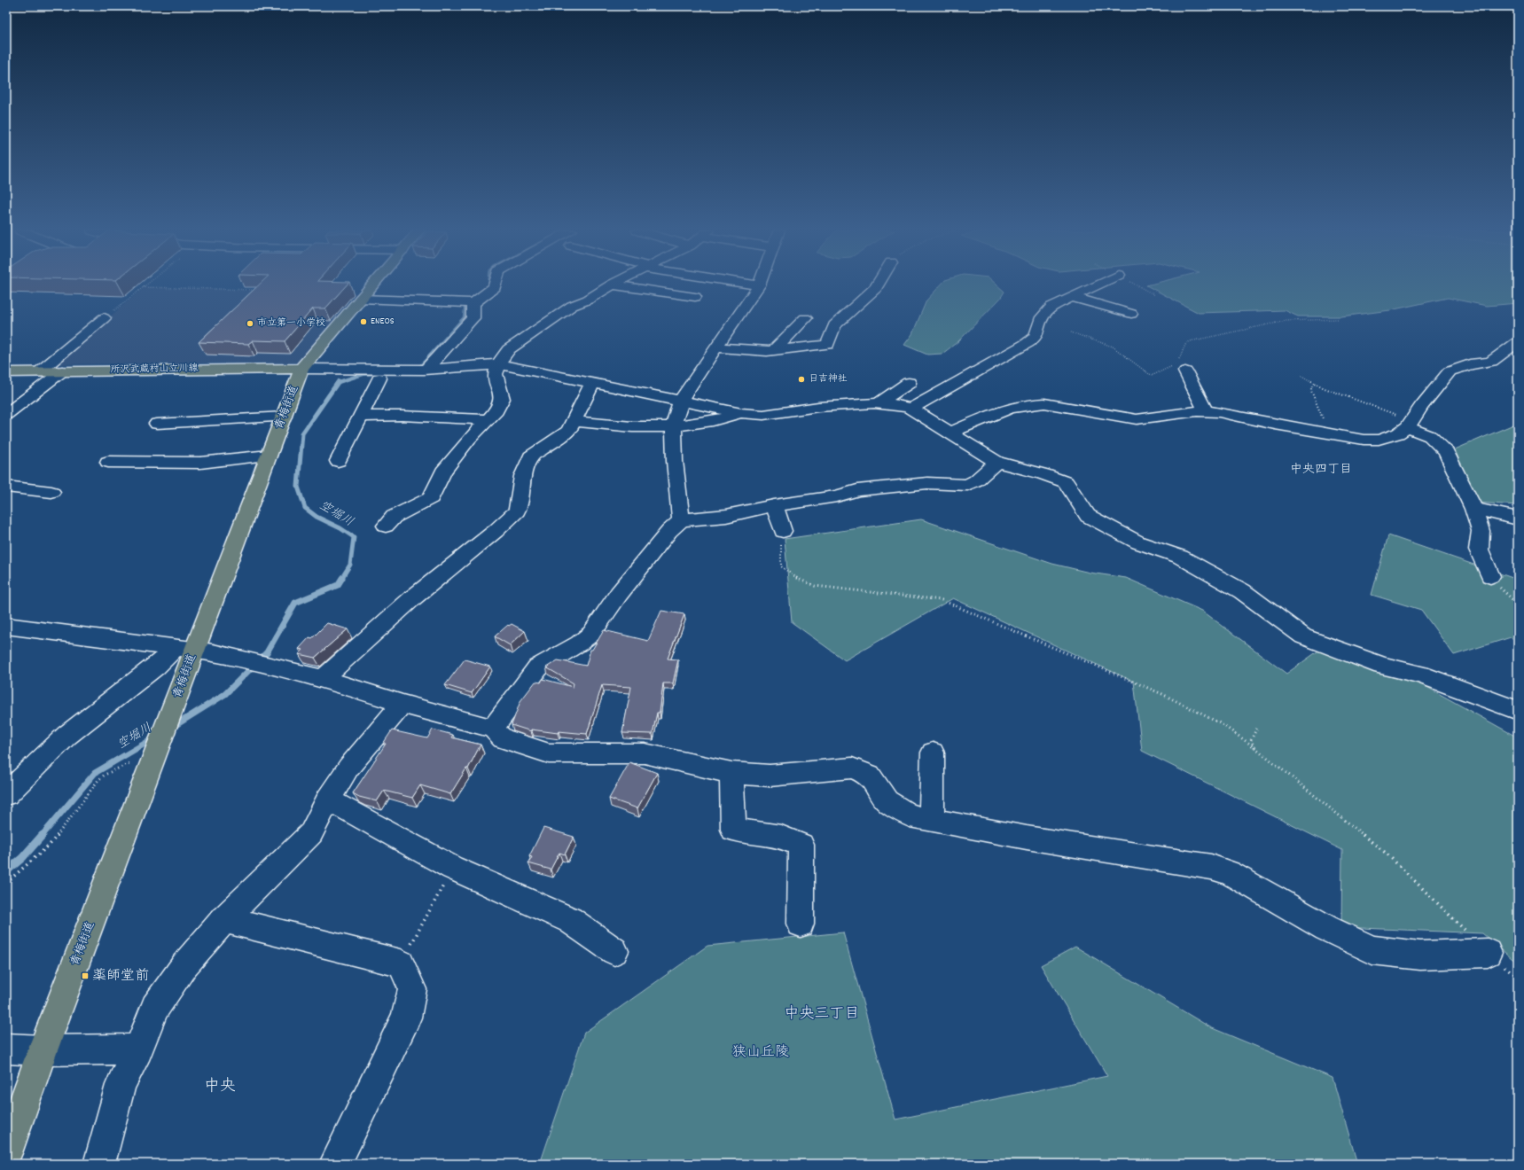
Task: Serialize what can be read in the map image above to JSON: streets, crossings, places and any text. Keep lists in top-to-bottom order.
{
  "streets": {
    "main road": ["所沢武蔵村山立川線", "青梅街道"]
  },
  "crossings": [
    ["所沢武蔵村山立川線", "青梅街道"]
  ],
  "districts": ["中央四丁目", "中央三丁目", "中央"],
  "water": ["空堀川"],
  "parks": ["狭山丘陵"],
  "places": {
    "other": ["ENEOS", "市立第一小学校", "日吉神社"],
    "transit": ["薬師堂前"]
  }
}
